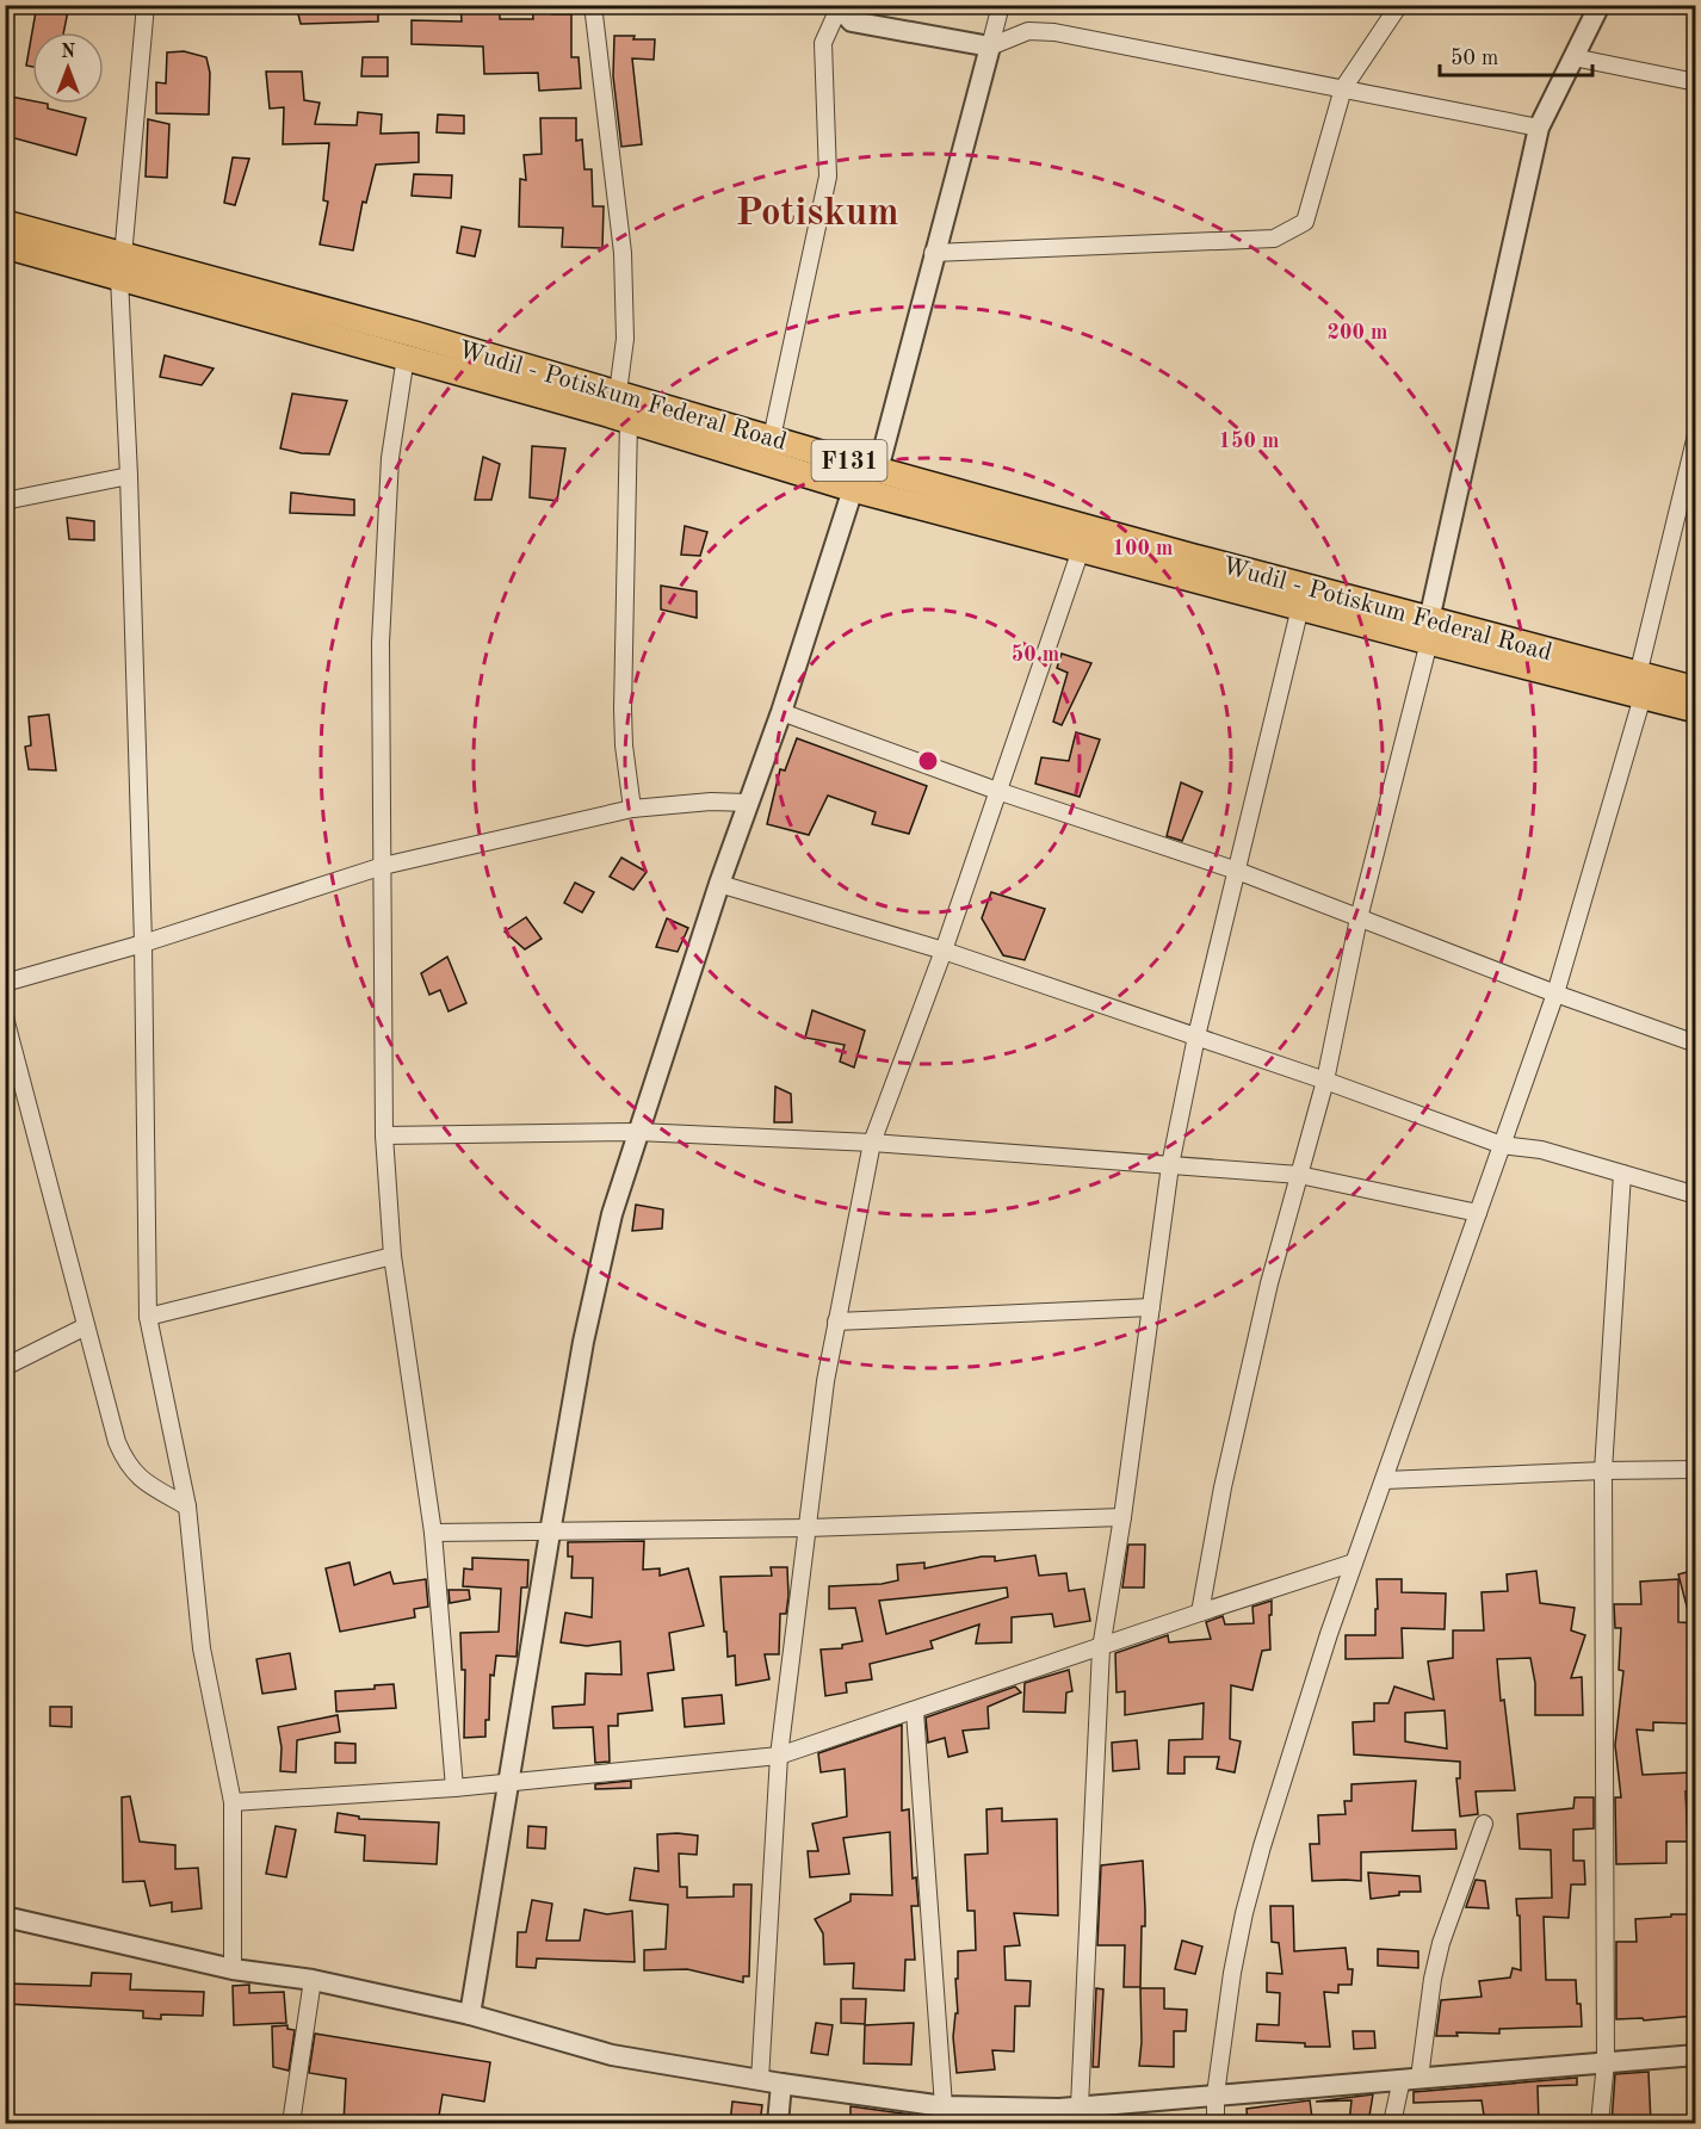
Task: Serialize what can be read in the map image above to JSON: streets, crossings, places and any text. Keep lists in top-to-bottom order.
{
  "streets": {
    "main road": ["Wudil - Potiskum Federal Road", "F131"]
  },
  "districts": ["Potiskum"],
  "scale_bar": "50 m",
  "north": "top",
  "rings": [
    "200 m",
    "150 m",
    "100 m",
    "50 m"
  ]
}
